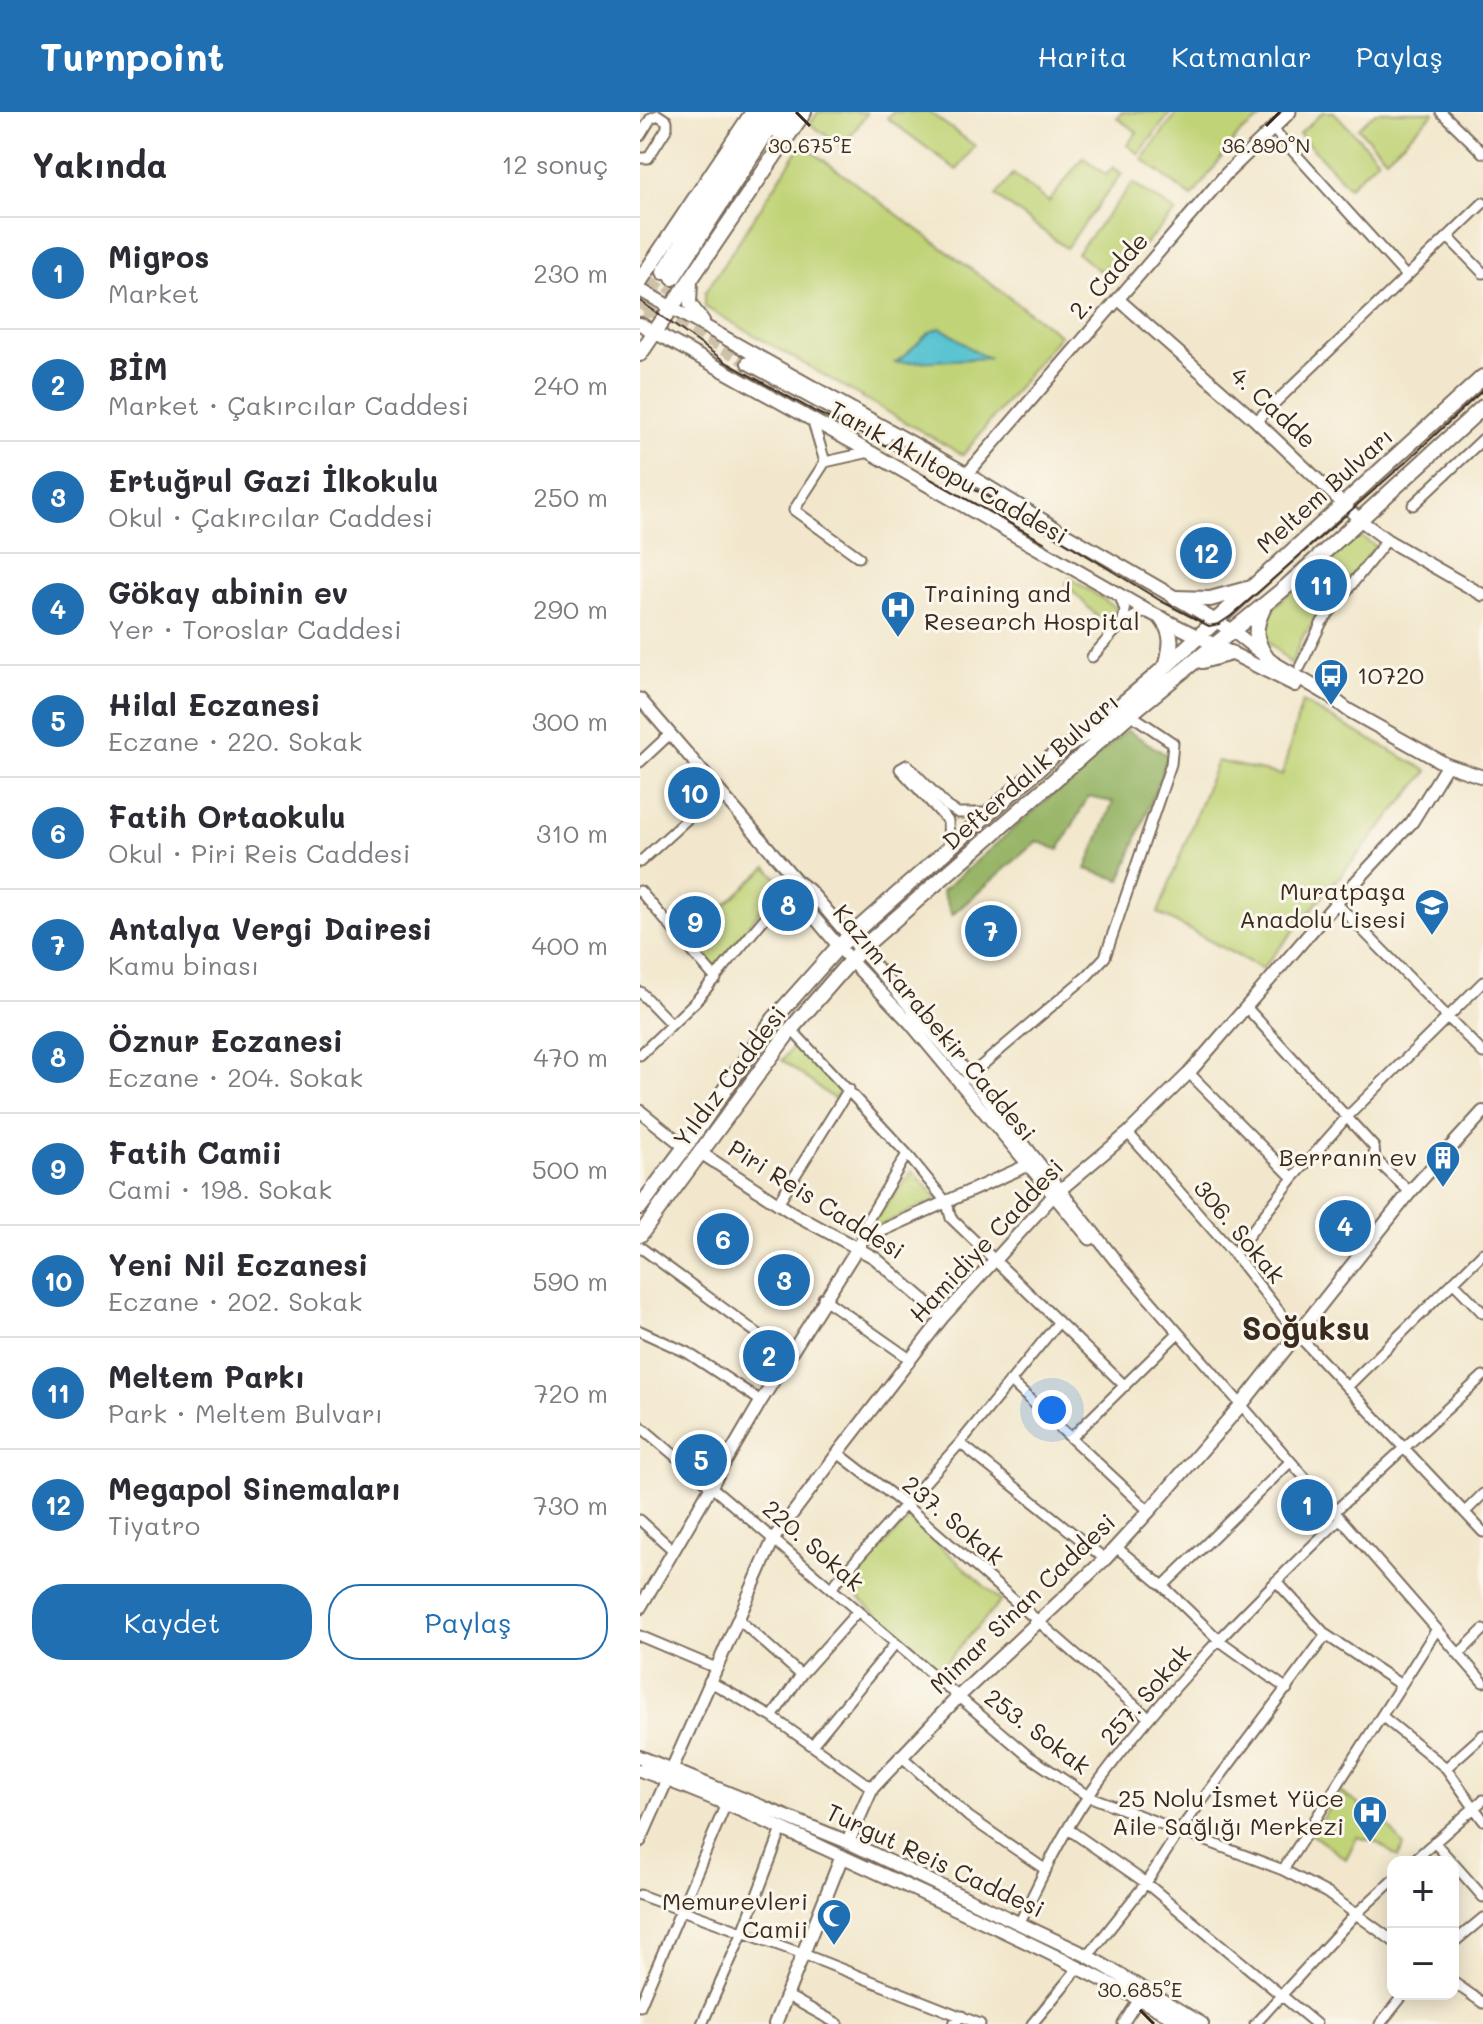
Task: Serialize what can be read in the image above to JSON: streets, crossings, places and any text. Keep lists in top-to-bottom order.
{
  "streets": {
    "main road": [
      "Tarık Akıltopu Caddesi",
      "Meltem Bulvarı",
      "Defterdalık Bulvarı",
      "Yıldız Caddesi",
      "Mimar Sinan Caddesi",
      "Turgut Reis Caddesi"
    ],
    "street": [
      "2. Cadde",
      "4. Cadde",
      "Kazım Karabekir Caddesi",
      "Piri Reis Caddesi",
      "306. Sokak",
      "Hamidiye Caddesi",
      "237. Sokak",
      "220. Sokak",
      "257. Sokak",
      "253. Sokak"
    ]
  },
  "crossings": [
    ["2. Cadde", "4. Cadde"],
    ["2. Cadde", "Tarık Akıltopu Caddesi"],
    ["4. Cadde", "Meltem Bulvarı"],
    ["Tarık Akıltopu Caddesi", "Meltem Bulvarı"],
    ["Tarık Akıltopu Caddesi", "Defterdalık Bulvarı"],
    ["Meltem Bulvarı", "Defterdalık Bulvarı"],
    ["Defterdalık Bulvarı", "Kazım Karabekir Caddesi"],
    ["Defterdalık Bulvarı", "Yıldız Caddesi"],
    ["Kazım Karabekir Caddesi", "Yıldız Caddesi"],
    ["Kazım Karabekir Caddesi", "Hamidiye Caddesi"],
    ["Kazım Karabekir Caddesi", "Mimar Sinan Caddesi"],
    ["Kazım Karabekir Caddesi", "257. Sokak"],
    ["Yıldız Caddesi", "Piri Reis Caddesi"],
    ["Piri Reis Caddesi", "Hamidiye Caddesi"],
    ["306. Sokak", "Hamidiye Caddesi"],
    ["306. Sokak", "Mimar Sinan Caddesi"],
    ["306. Sokak", "257. Sokak"],
    ["Hamidiye Caddesi", "237. Sokak"],
    ["Hamidiye Caddesi", "220. Sokak"],
    ["Hamidiye Caddesi", "Turgut Reis Caddesi"],
    ["237. Sokak", "Mimar Sinan Caddesi"],
    ["237. Sokak", "257. Sokak"],
    ["220. Sokak", "Mimar Sinan Caddesi"],
    ["220. Sokak", "253. Sokak"],
    ["Mimar Sinan Caddesi", "253. Sokak"],
    ["Mimar Sinan Caddesi", "Turgut Reis Caddesi"],
    ["257. Sokak", "253. Sokak"],
    ["257. Sokak", "Turgut Reis Caddesi"]
  ],
  "districts": ["Soğuksu"],
  "places": {
    "hospital": ["Training and Research Hospital", "25 Nolu İsmet Yüce Aile Sağlığı Merkezi"],
    "bus stop": ["10720"],
    "school or university": ["Muratpaşa Anadolu Lisesi"],
    "building": ["Berranın ev"],
    "mosque": ["Memurevleri Camii"]
  },
  "page": {
    "header": "Turnpoint",
    "nav": ["Harita", "Katmanlar", "Paylaş"],
    "heading": ["Yakında", "12 sonuç"],
    "list": [
      {
        "mark": "1",
        "name": "Migros",
        "note": "Market",
        "value": "230 m"
      },
      {
        "mark": "2",
        "name": "BİM",
        "note": "Market · Çakırcılar Caddesi",
        "value": "240 m"
      },
      {
        "mark": "3",
        "name": "Ertuğrul Gazi İlkokulu",
        "note": "Okul · Çakırcılar Caddesi",
        "value": "250 m"
      },
      {
        "mark": "4",
        "name": "Gökay abinin ev",
        "note": "Yer · Toroslar Caddesi",
        "value": "290 m"
      },
      {
        "mark": "5",
        "name": "Hilal Eczanesi",
        "note": "Eczane · 220. Sokak",
        "value": "300 m"
      },
      {
        "mark": "6",
        "name": "Fatih Ortaokulu",
        "note": "Okul · Piri Reis Caddesi",
        "value": "310 m"
      },
      {
        "mark": "7",
        "name": "Antalya Vergi Dairesi",
        "note": "Kamu binası",
        "value": "400 m"
      },
      {
        "mark": "8",
        "name": "Öznur Eczanesi",
        "note": "Eczane · 204. Sokak",
        "value": "470 m"
      },
      {
        "mark": "9",
        "name": "Fatih Camii",
        "note": "Cami · 198. Sokak",
        "value": "500 m"
      },
      {
        "mark": "10",
        "name": "Yeni Nil Eczanesi",
        "note": "Eczane · 202. Sokak",
        "value": "590 m"
      },
      {
        "mark": "11",
        "name": "Meltem Parkı",
        "note": "Park · Meltem Bulvarı",
        "value": "720 m"
      },
      {
        "mark": "12",
        "name": "Megapol Sinemaları",
        "note": "Tiyatro",
        "value": "730 m"
      }
    ],
    "pins": [
      "12",
      "11",
      "10",
      "8",
      "9",
      "7",
      "4",
      "6",
      "3",
      "2",
      "5",
      "1"
    ],
    "buttons": ["Kaydet", "Paylaş"],
    "map_buttons": ["+", "−"]
  },
  "coordinates": ["36.890°N", "30.675°E", "30.685°E"]
}
